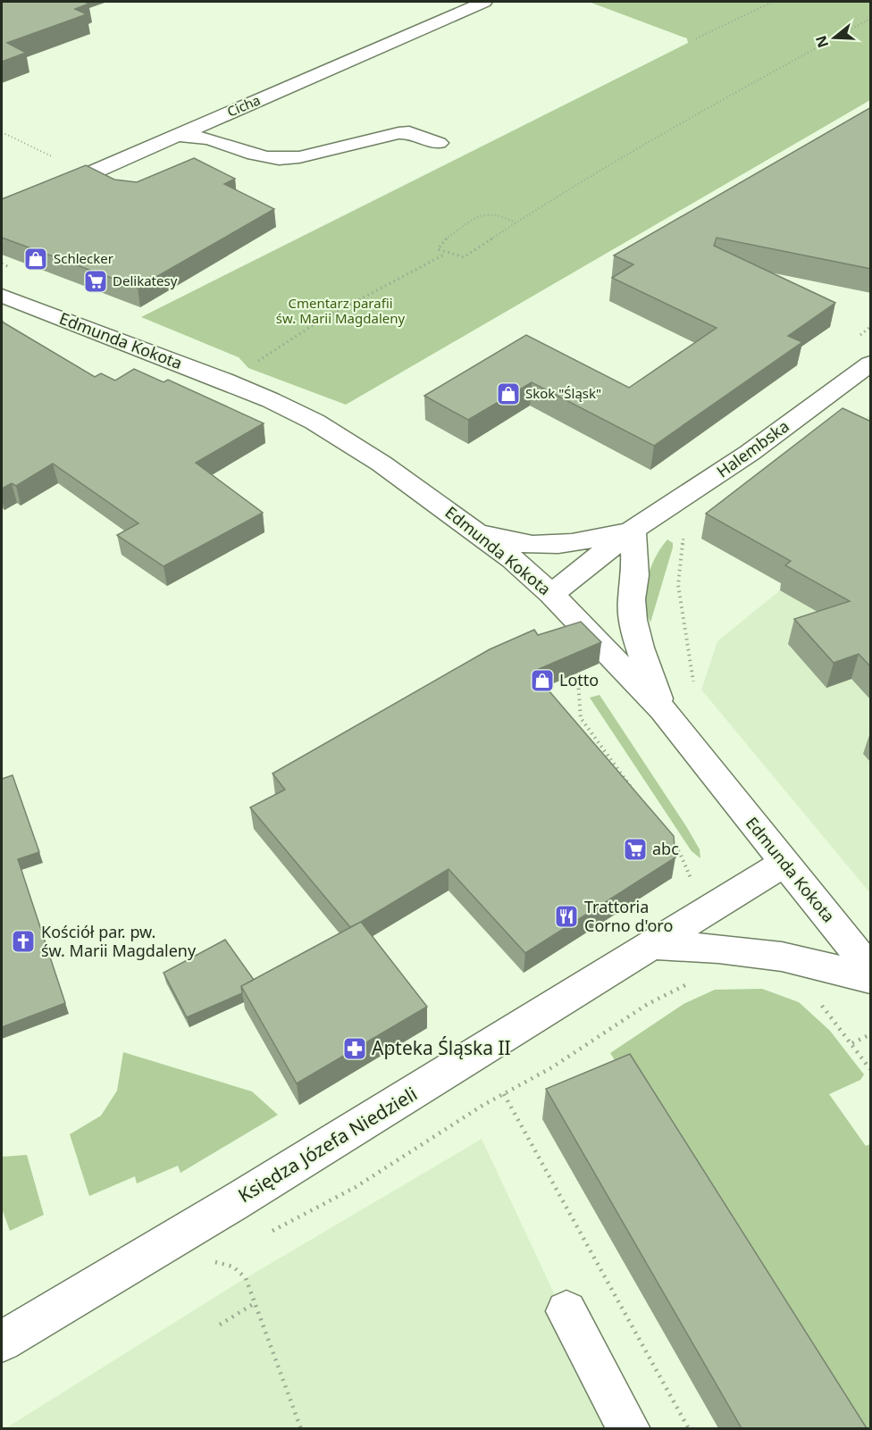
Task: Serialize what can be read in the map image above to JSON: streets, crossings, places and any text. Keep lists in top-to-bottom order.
{
  "streets": {
    "street": [
      "Cicha",
      "Edmunda Kokota",
      "Halembska",
      "Księdza Józefa Niedzieli"
    ]
  },
  "crossings": [
    ["Edmunda Kokota", "Halembska"],
    ["Edmunda Kokota", "Księdza Józefa Niedzieli"]
  ],
  "parks": ["Cmentarz parafii św. Marii Magdaleny"],
  "places": {
    "shop": ["Schlecker", "Skok \"Śląsk\"", "Lotto"],
    "supermarket": ["Delikatesy", "abc"],
    "restaurant": ["Trattoria Corno d'oro"],
    "church": ["Kościół par. pw. św. Marii Magdaleny"],
    "pharmacy": ["Apteka Śląska II"]
  },
  "north": "left"
}
